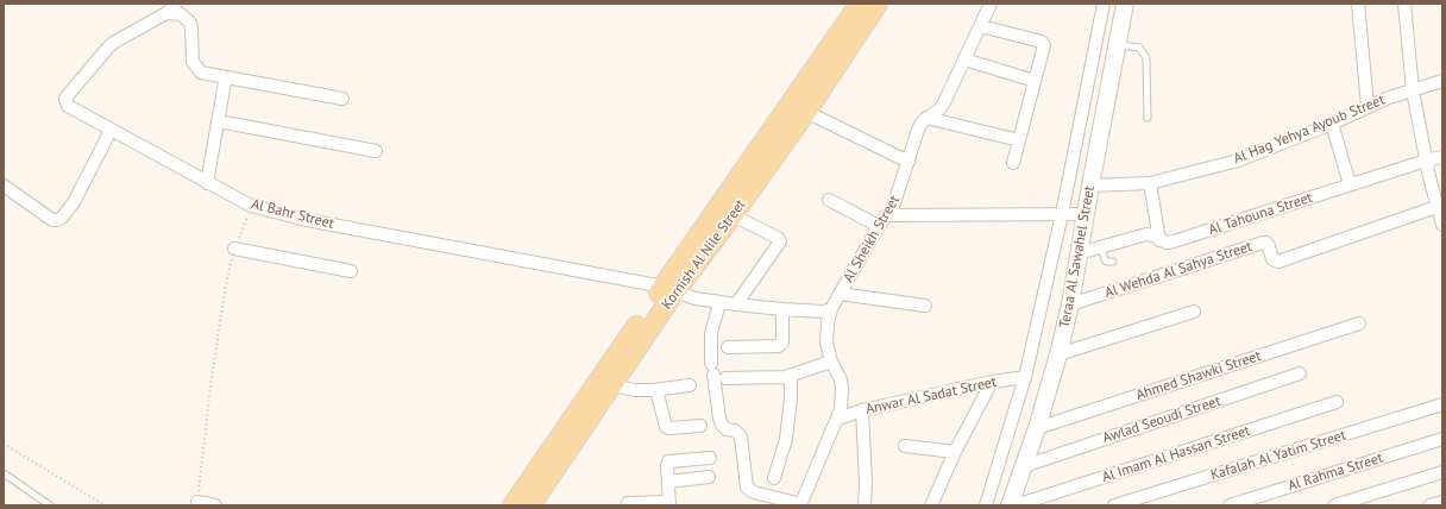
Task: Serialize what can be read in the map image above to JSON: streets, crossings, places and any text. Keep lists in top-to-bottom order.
{
  "streets": {
    "main road": ["Kornish Al Nile Street", "Teraa Al Sawahel Street"],
    "street": [
      "Al Hag Yehya Ayoub Street",
      "Al Bahr Street",
      "Al Tahouna Street",
      "Al Sheikh Street",
      "Al Wehda Al Sahya Street",
      "Ahmed Shawki Street",
      "Anwar Al Sadat Street",
      "Awlad Seoudi Street",
      "Al Imam Al Hassan Street",
      "Kafalah Al Yatim Street",
      "Al Rahma Street"
    ]
  },
  "crossings": [
    ["Al Hag Yehya Ayoub Street", "Teraa Al Sawahel Street"],
    ["Al Bahr Street", "Kornish Al Nile Street"],
    ["Al Tahouna Street", "Teraa Al Sawahel Street"],
    ["Al Sheikh Street", "Anwar Al Sadat Street"],
    ["Teraa Al Sawahel Street", "Al Wehda Al Sahya Street"],
    ["Teraa Al Sawahel Street", "Ahmed Shawki Street"],
    ["Teraa Al Sawahel Street", "Anwar Al Sadat Street"],
    ["Teraa Al Sawahel Street", "Awlad Seoudi Street"]
  ]
}
